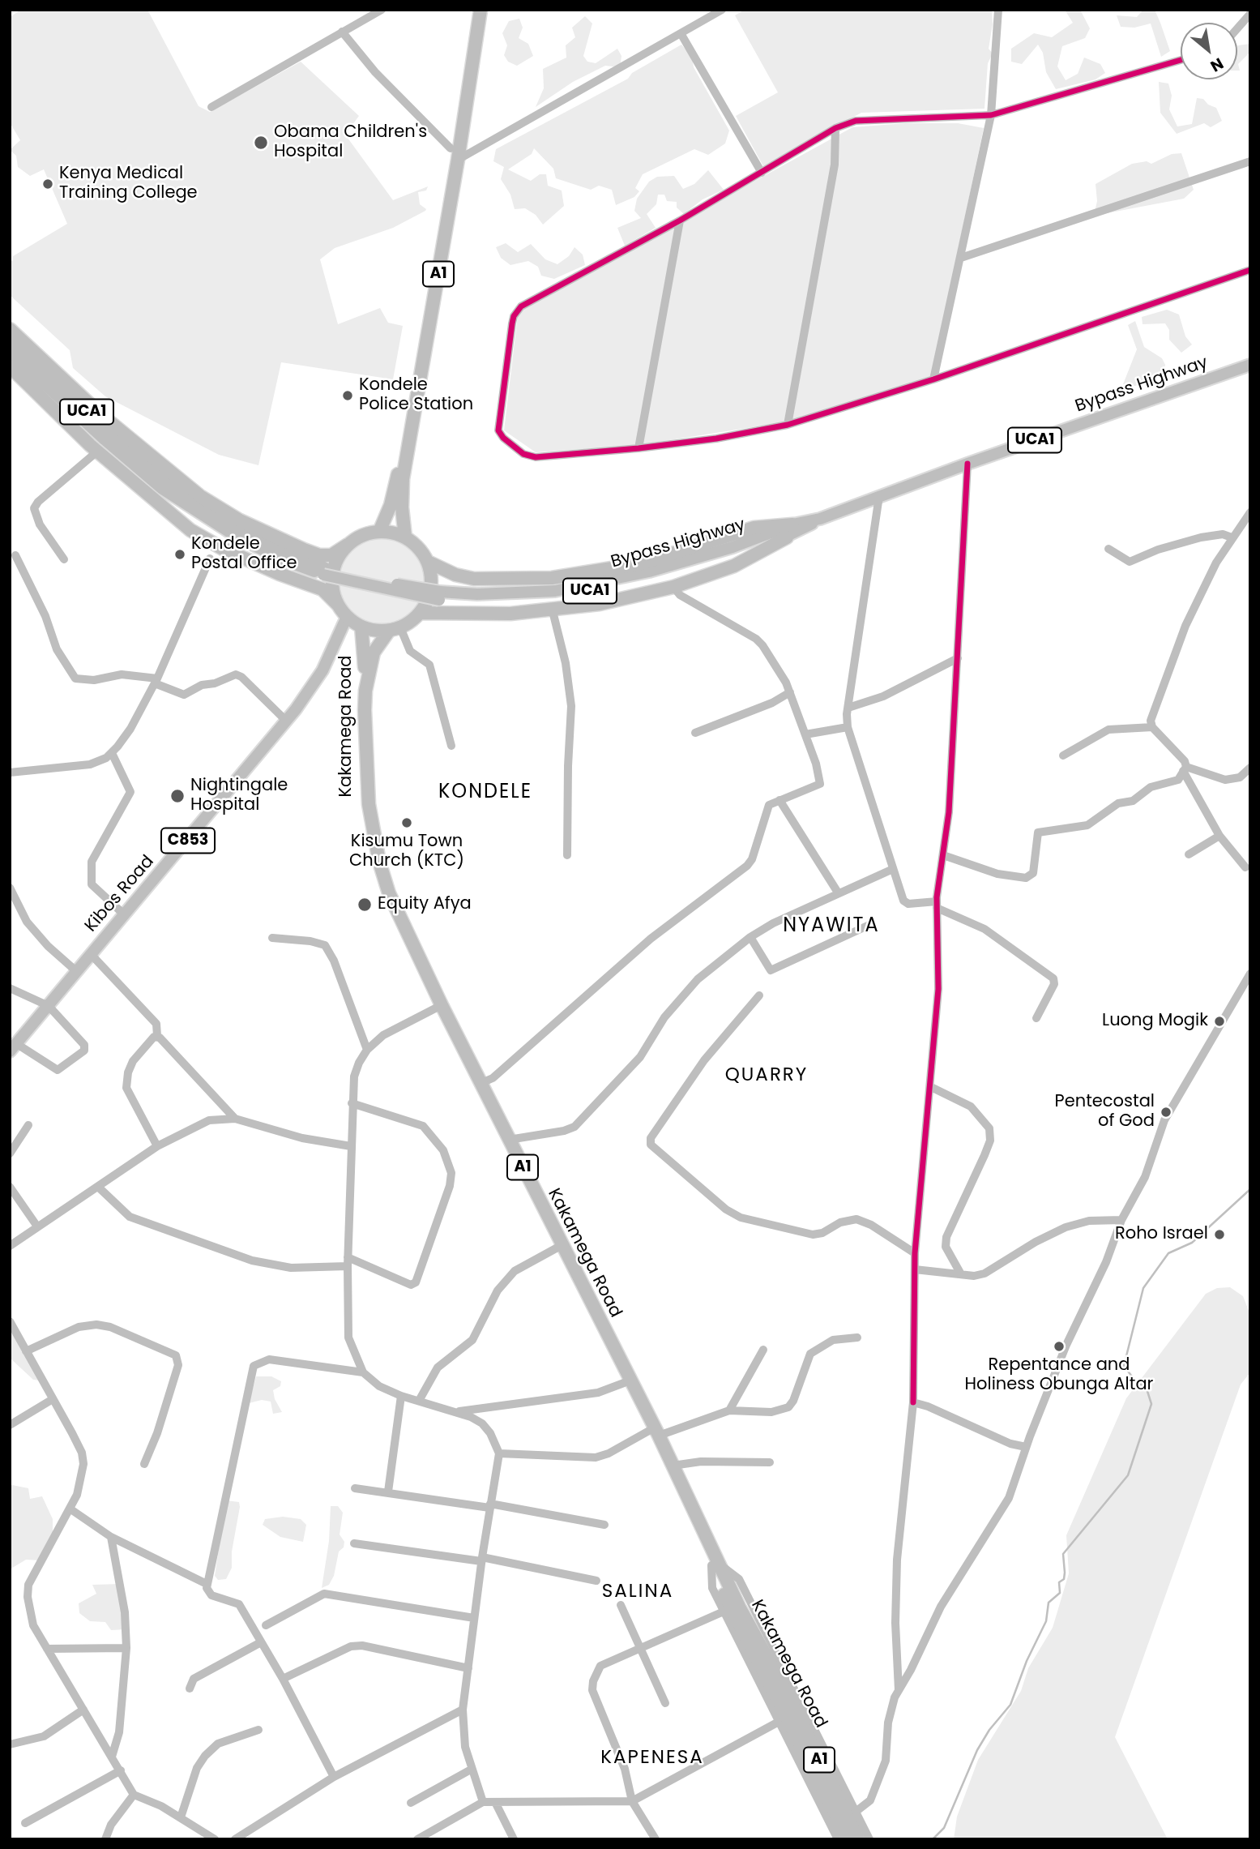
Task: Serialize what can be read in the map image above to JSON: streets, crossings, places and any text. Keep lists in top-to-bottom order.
{
  "streets": {
    "highway": ["A1", "Kakamega Road"],
    "main road": [
      "Bypass Highway",
      "UCA1",
      "C853",
      "Kibos Road"
    ]
  },
  "crossings": [
    ["A1", "Kakamega Road"],
    ["A1", "Kibos Road"],
    ["Kakamega Road", "Kibos Road"]
  ],
  "districts": [
    "KONDELE",
    "NYAWITA",
    "QUARRY",
    "SALINA",
    "KAPENESA"
  ],
  "places": [
    "Obama Children's Hospital",
    "Kenya Medical Training College",
    "Kondele Police Station",
    "Kondele Postal Office",
    "Nightingale Hospital",
    "Kisumu Town Church (KTC)",
    "Equity Afya",
    "Luong Mogik",
    "Pentecostal of God",
    "Roho Israel",
    "Repentance and Holiness Obunga Altar"
  ],
  "north": "bottom right"
}
